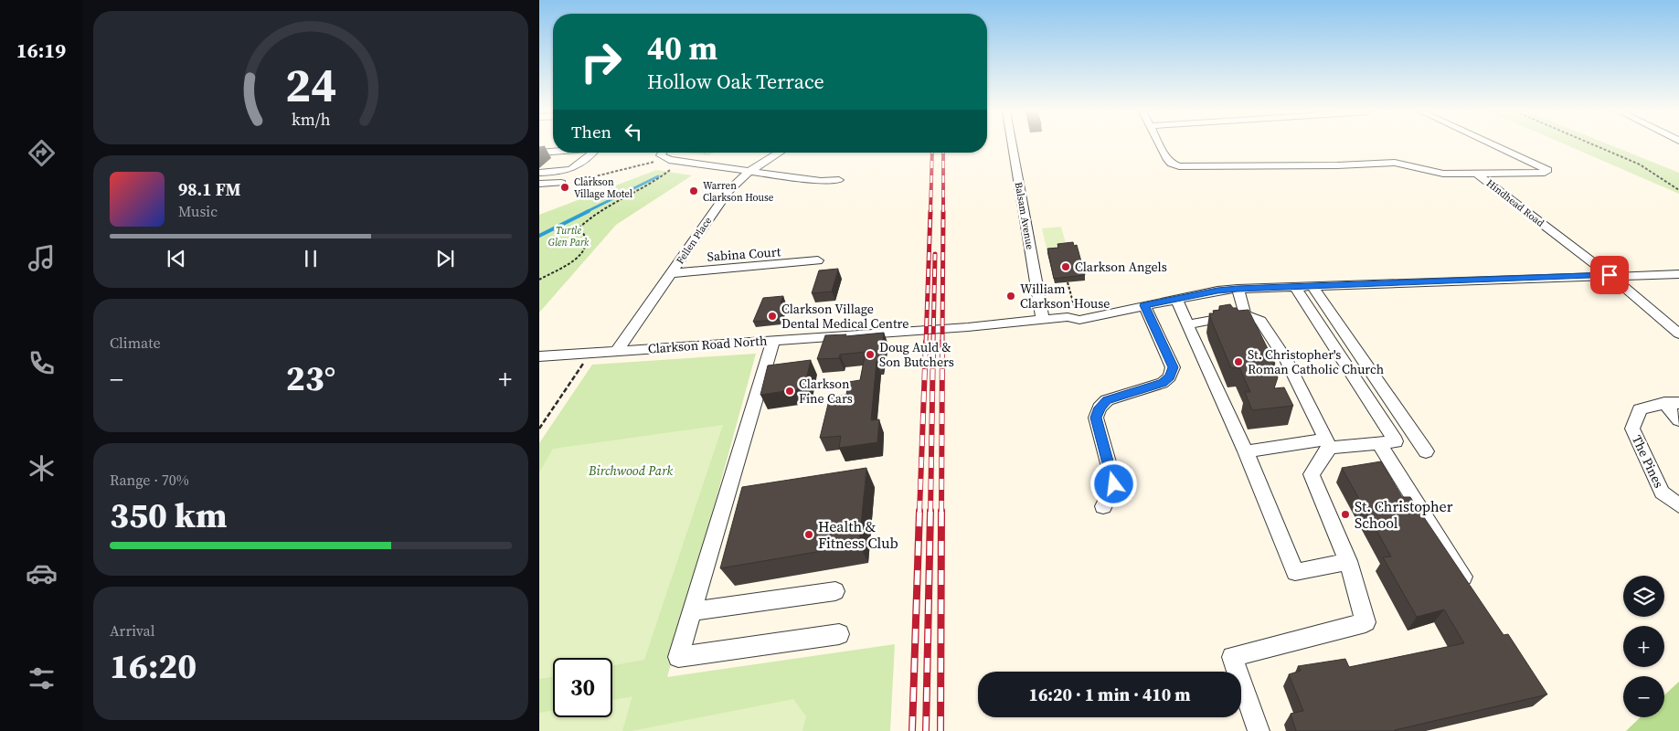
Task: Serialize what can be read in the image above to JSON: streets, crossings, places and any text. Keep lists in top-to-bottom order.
{
  "streets": {
    "street": [
      "Hindhead Road",
      "Balsam Avenue",
      "Fellen Place",
      "Sabina Court",
      "Clarkson Road North",
      "The Pines"
    ]
  },
  "crossings": [
    ["Hindhead Road", "Clarkson Road North"],
    ["Balsam Avenue", "Clarkson Road North"],
    ["Fellen Place", "Sabina Court"],
    ["Fellen Place", "Clarkson Road North"]
  ],
  "parks": ["Turtle Glen Park", "Birchwood Park"],
  "places": [
    "Clarkson Village Motel",
    "Warren Clarkson House",
    "Clarkson Angels",
    "William Clarkson House",
    "Clarkson Village Dental Medical Centre",
    "Doug Auld & Son Butchers",
    "St. Christopher's Roman Catholic Church",
    "Clarkson Fine Cars",
    "St. Christopher School",
    "Health & Fitness Club"
  ],
  "page": {
    "tabs": "16:19",
    "turn": ["40 m", "Hollow Oak Terrace"],
    "then": "Then",
    "song": ["98.1 FM", "Music"],
    "tile": [
      "Climate",
      ["Range · 70%", "350 km"],
      ["Arrival", "16:20"]
    ],
    "heat": ["−", "23°", "+"],
    "map_buttons": ["+", "−"],
    "limit": "30",
    "trip": "16:20 · 1 min · 410 m",
    "gauge": ["24", "km/h"]
  }
}
